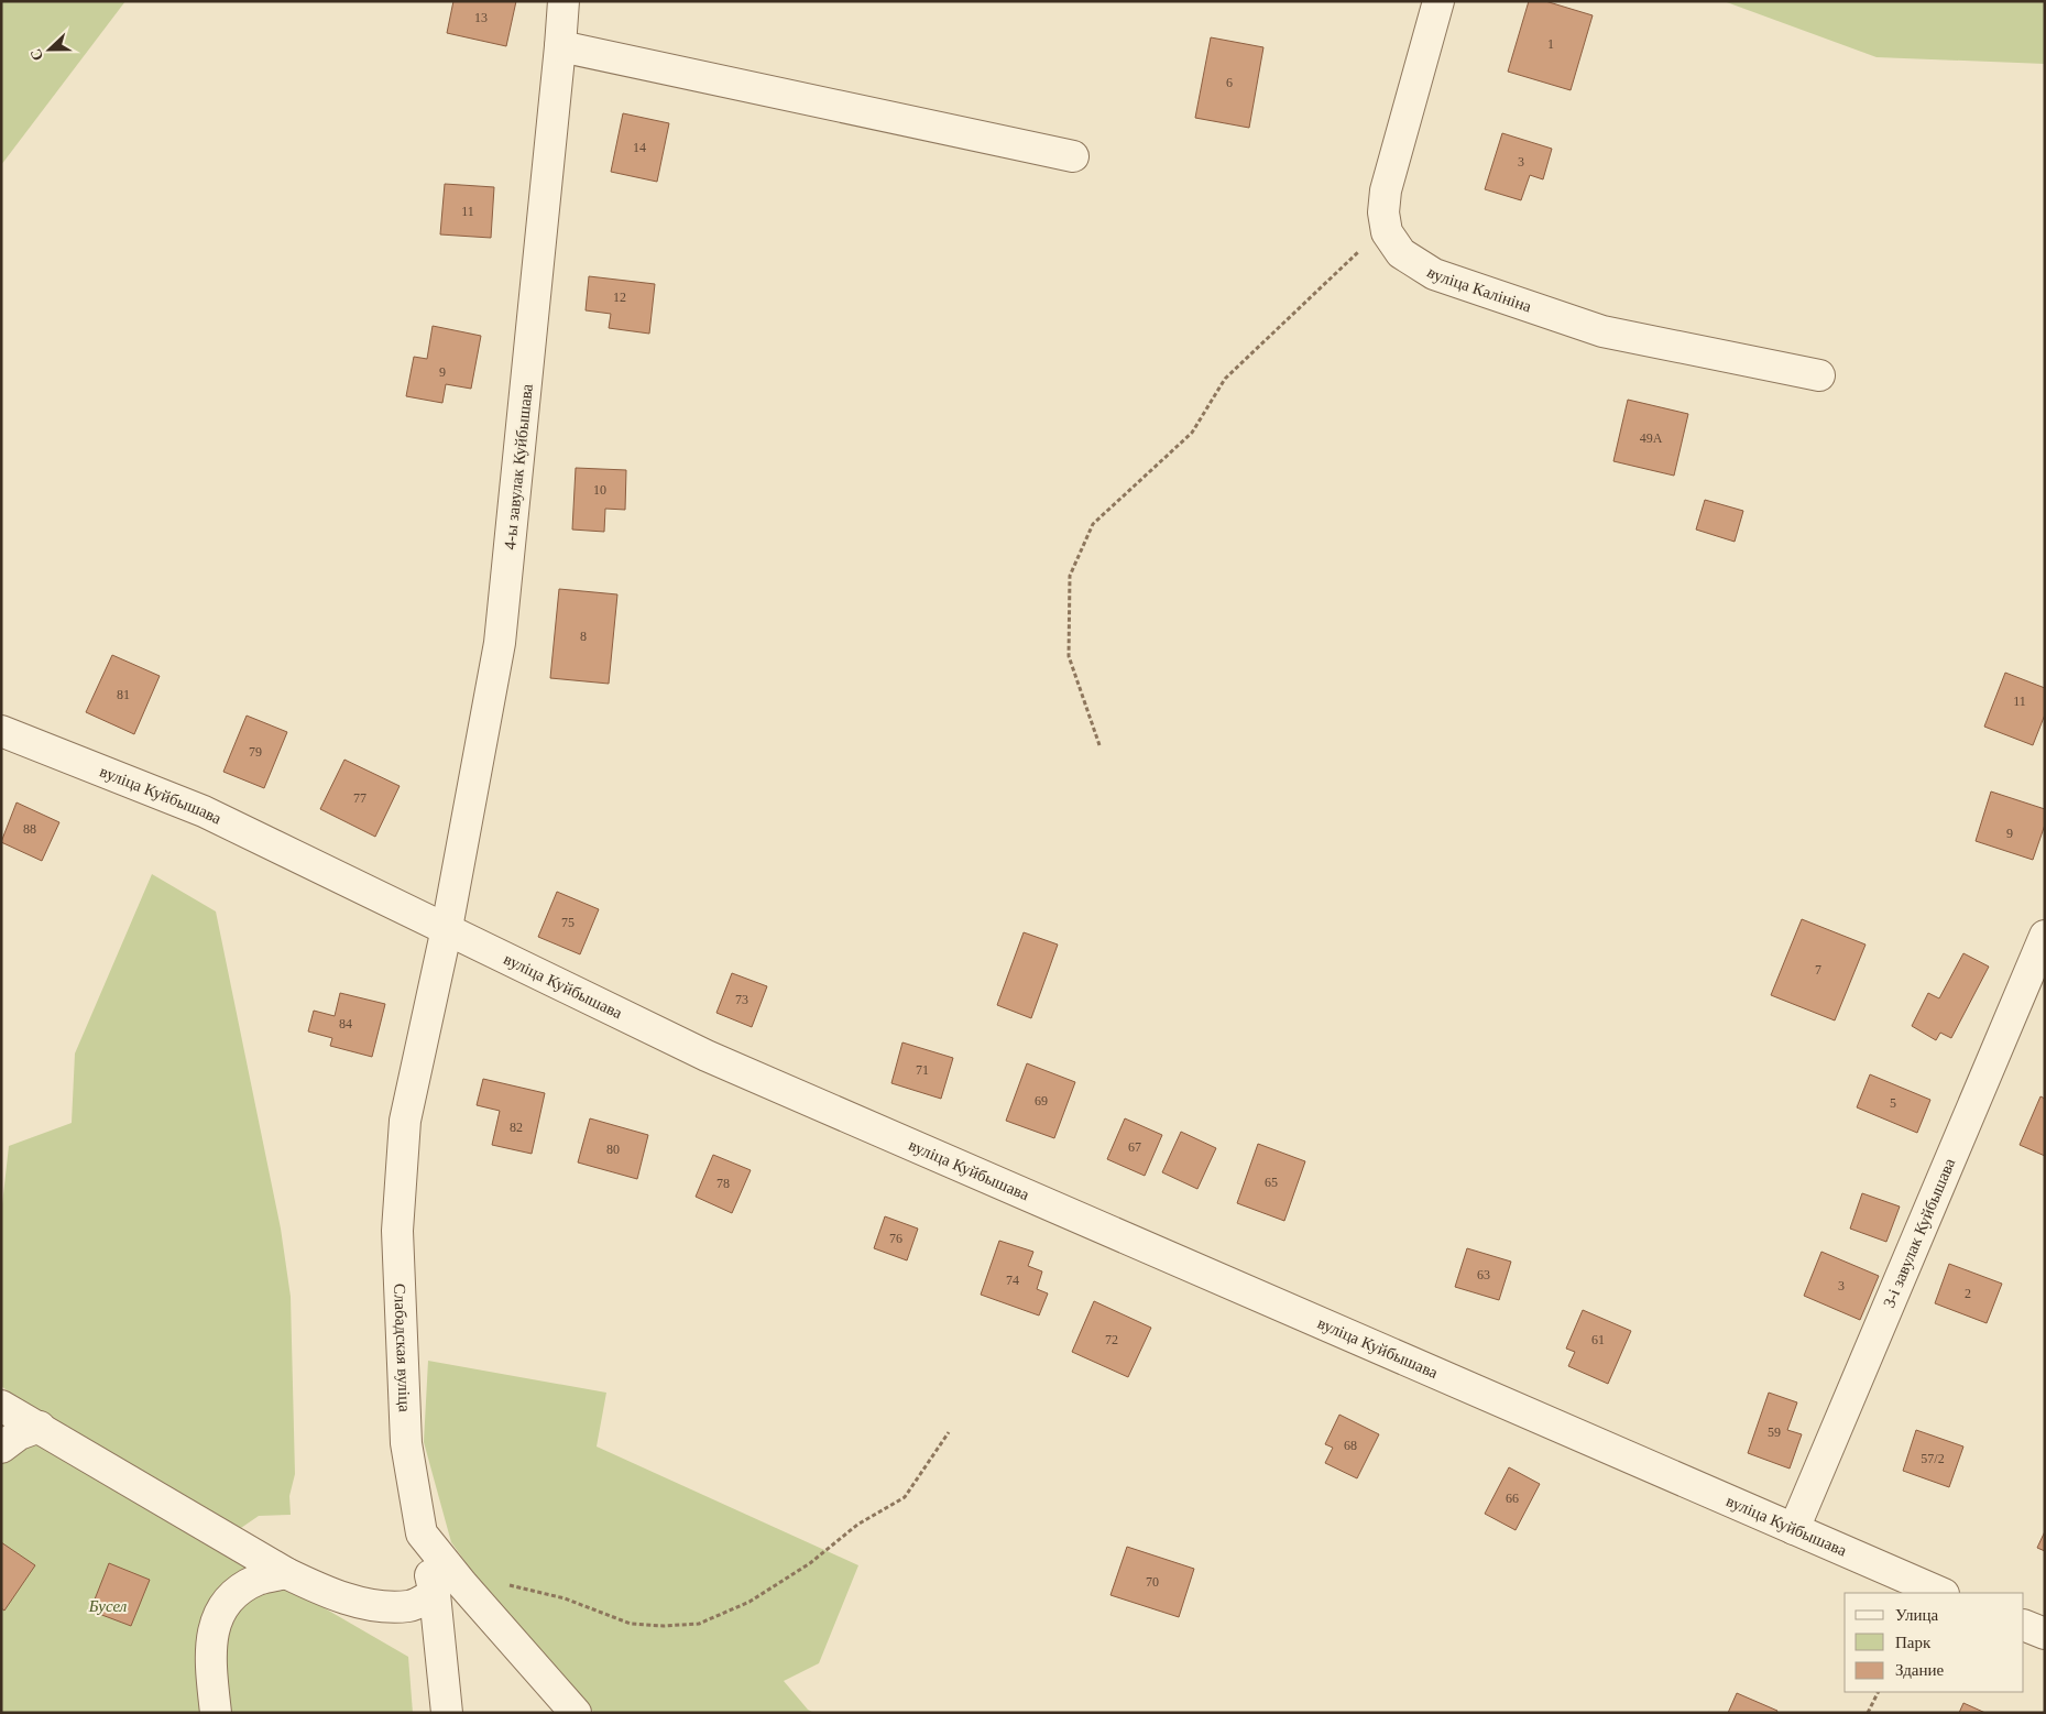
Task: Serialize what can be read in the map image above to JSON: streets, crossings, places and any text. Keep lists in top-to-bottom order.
{
  "streets": {
    "street": [
      "вуліца Калініна",
      "4-ы завулак Куйбышава",
      "вуліца Куйбышава",
      "3-і завулак Куйбышава",
      "Слабадская вуліца"
    ]
  },
  "crossings": [
    ["4-ы завулак Куйбышава", "вуліца Куйбышава"],
    ["4-ы завулак Куйбышава", "Слабадская вуліца"],
    ["вуліца Куйбышава", "3-і завулак Куйбышава"],
    ["вуліца Куйбышава", "Слабадская вуліца"]
  ],
  "parks": ["Бусел"],
  "house_numbers": [
    "13",
    "1",
    "6",
    "14",
    "3",
    "11",
    "12",
    "9",
    "49А",
    "10",
    "8",
    "81",
    "11",
    "79",
    "77",
    "88",
    "9",
    "75",
    "7",
    "73",
    "84",
    "71",
    "69",
    "5",
    "82",
    "67",
    "80",
    "65",
    "78",
    "76",
    "63",
    "74",
    "3",
    "2",
    "72",
    "61",
    "59",
    "68",
    "57/2",
    "66",
    "70"
  ],
  "legend": ["Улица", "Парк", "Здание"],
  "north": "left"
}
